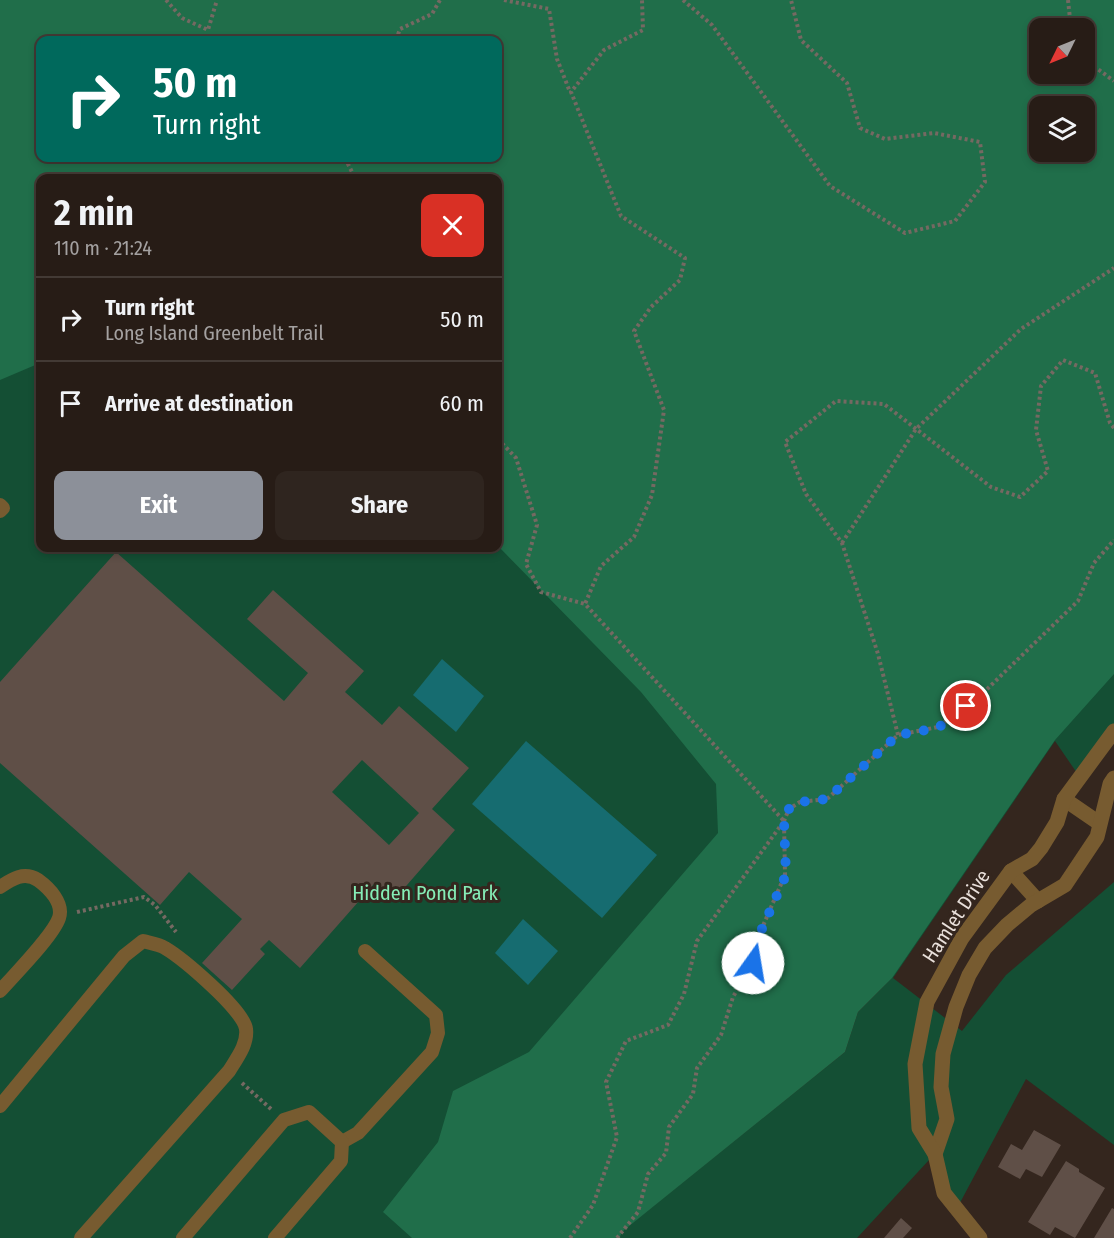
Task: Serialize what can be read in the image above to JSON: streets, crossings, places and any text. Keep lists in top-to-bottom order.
{
  "streets": {
    "street": ["Hamlet Drive"]
  },
  "parks": ["Hidden Pond Park"],
  "north": "bottom left",
  "page": {
    "turn": ["50 m", "Turn right"],
    "heading": ["2 min", "110 m · 21:24"],
    "list": [
      {
        "name": "Turn right",
        "note": "Long Island Greenbelt Trail",
        "value": "50 m"
      },
      {
        "name": "Arrive at destination",
        "value": "60 m"
      }
    ],
    "buttons": ["Exit", "Share"]
  }
}
